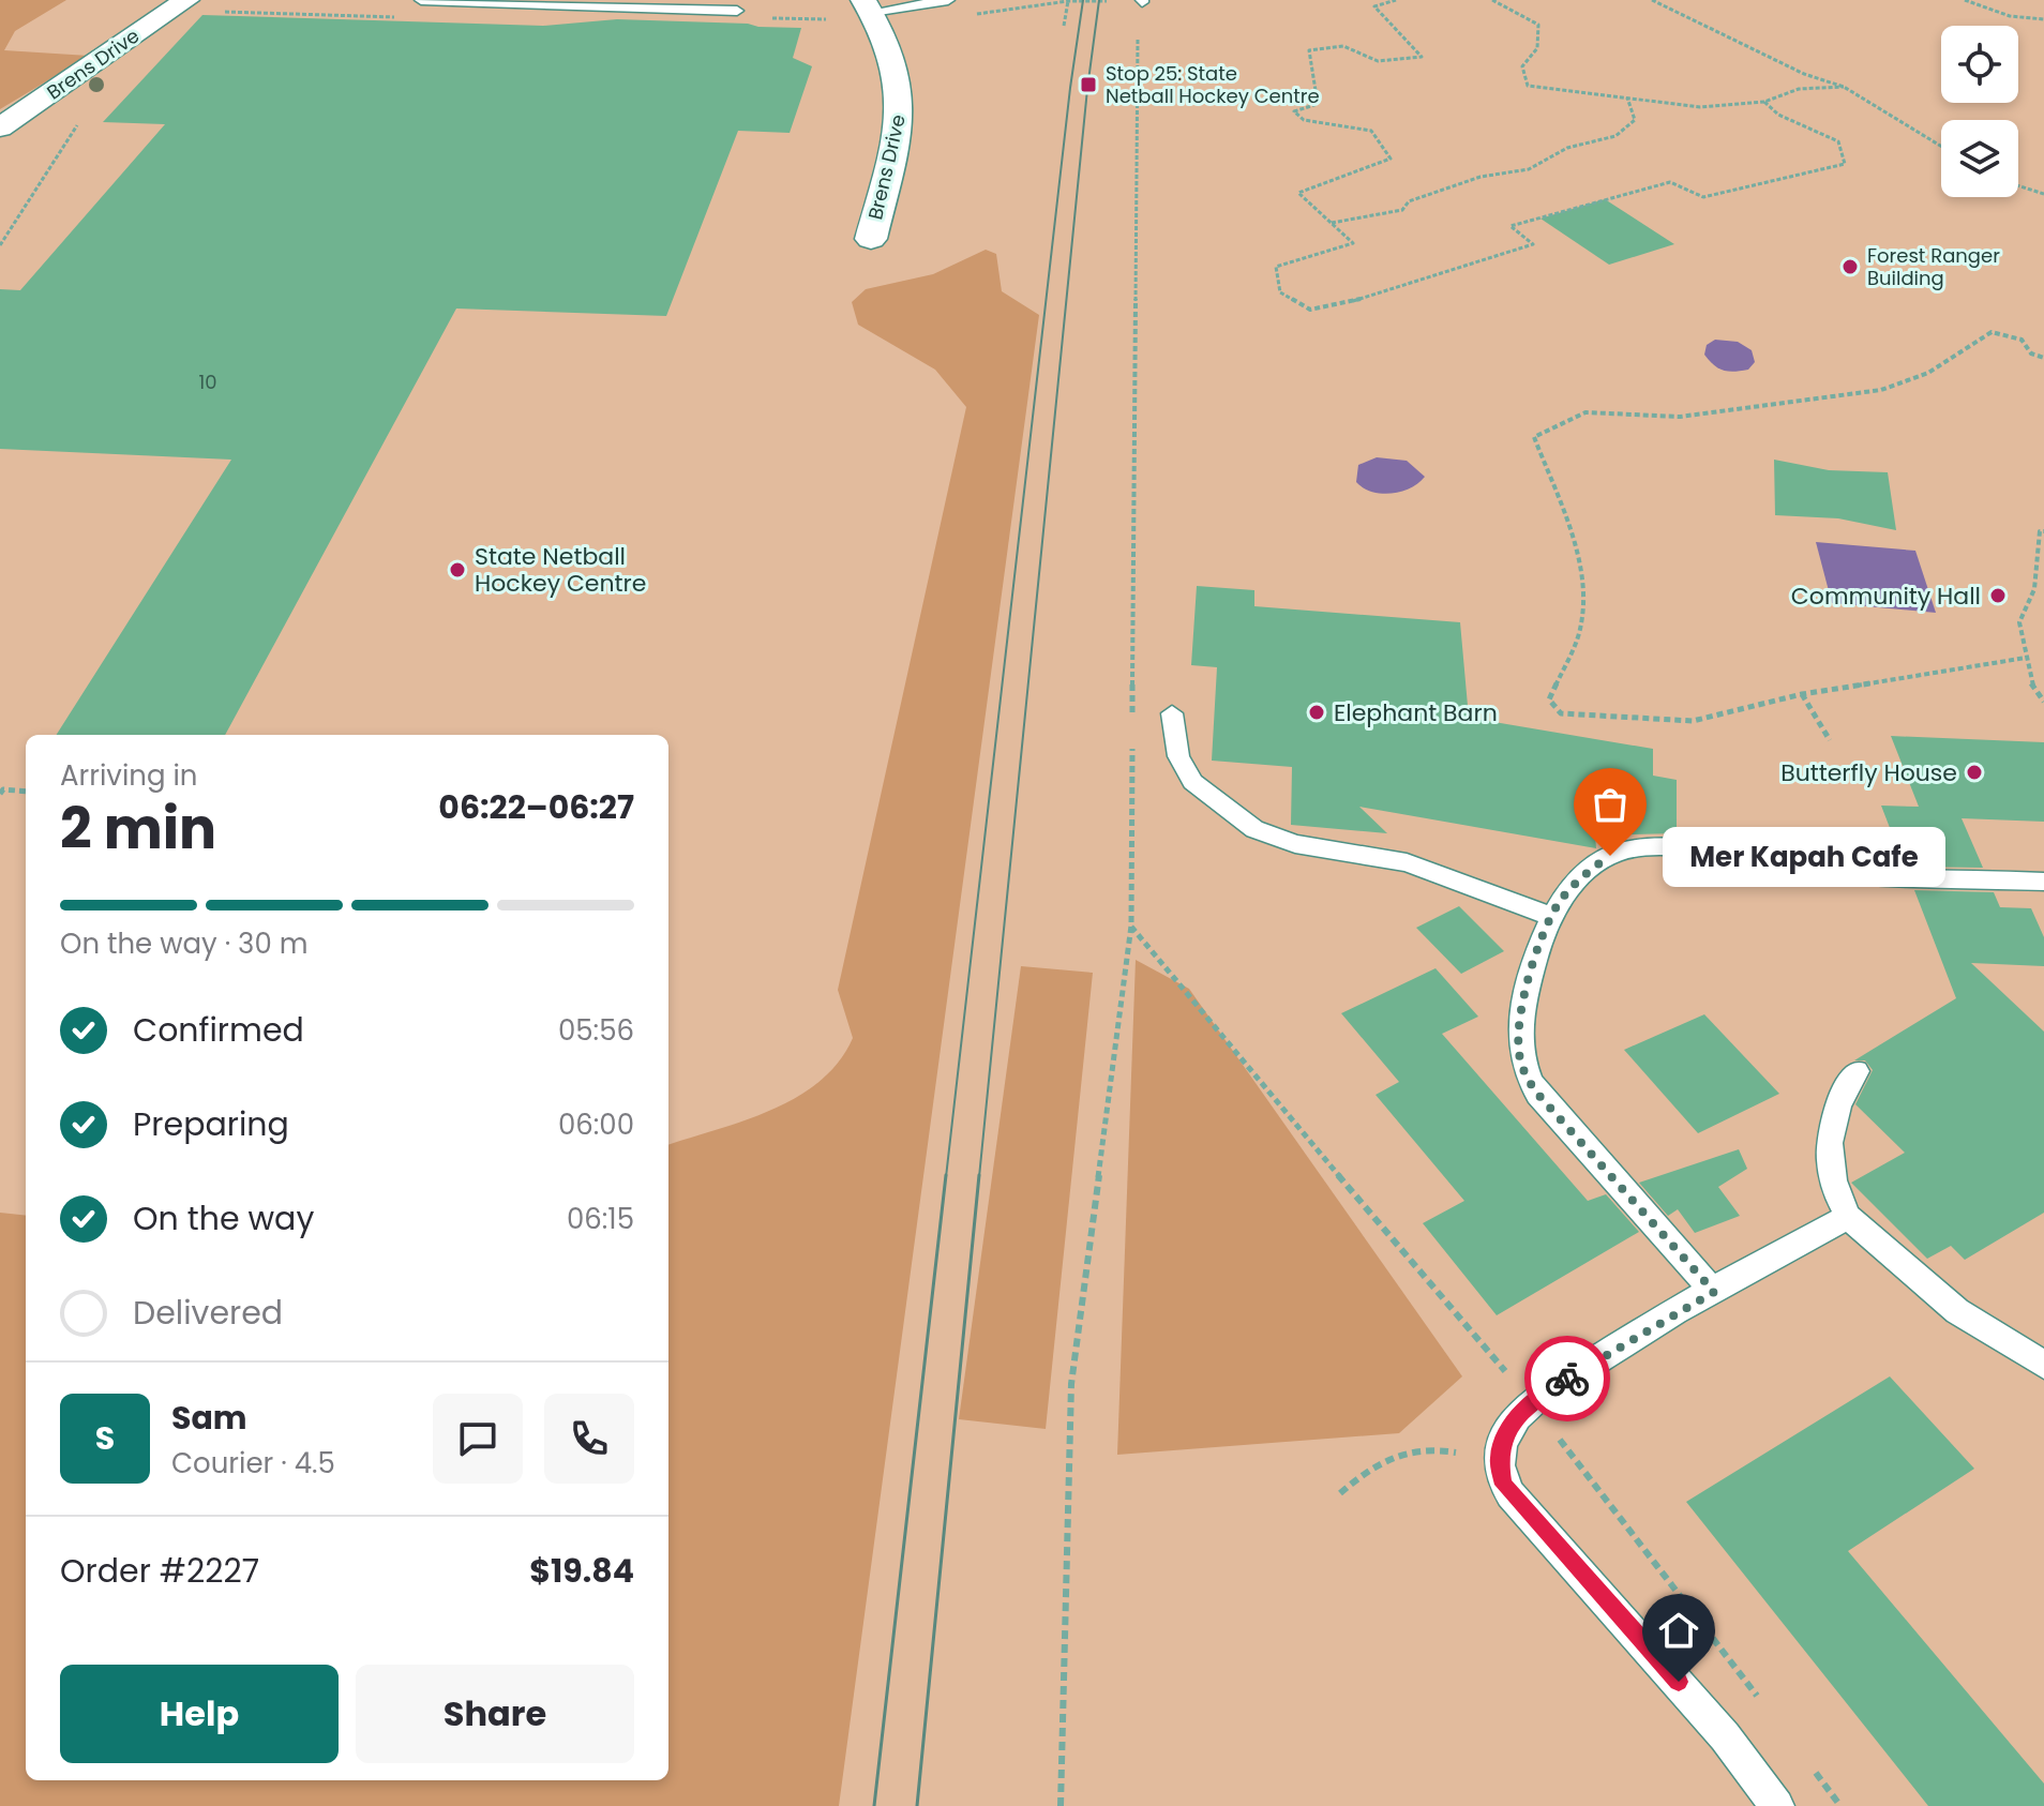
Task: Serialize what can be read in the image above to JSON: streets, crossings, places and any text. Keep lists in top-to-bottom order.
{
  "streets": {
    "street": ["Brens Drive"]
  },
  "places": {
    "transit": ["Stop 25: State Netball Hockey Centre"],
    "other": [
      "Forest Ranger Building",
      "State Netball Hockey Centre",
      "Community Hall",
      "Elephant Barn",
      "Butterfly House",
      "Mer Kapah Cafe"
    ]
  },
  "house_numbers": ["10"],
  "page": {
    "heading": ["2 min", "Arriving in", "06:22–06:27"],
    "panel": [
      "Sam",
      "Courier · 4.5",
      "Order #2227",
      "$19.84"
    ],
    "bubble": "Mer Kapah Cafe",
    "bar": "On the way · 30 m",
    "list": [
      ["Confirmed", "05:56"],
      ["Preparing", "06:00"],
      ["On the way", "06:15"],
      "Delivered"
    ],
    "round": "S",
    "buttons": ["Help", "Share"]
  }
}
